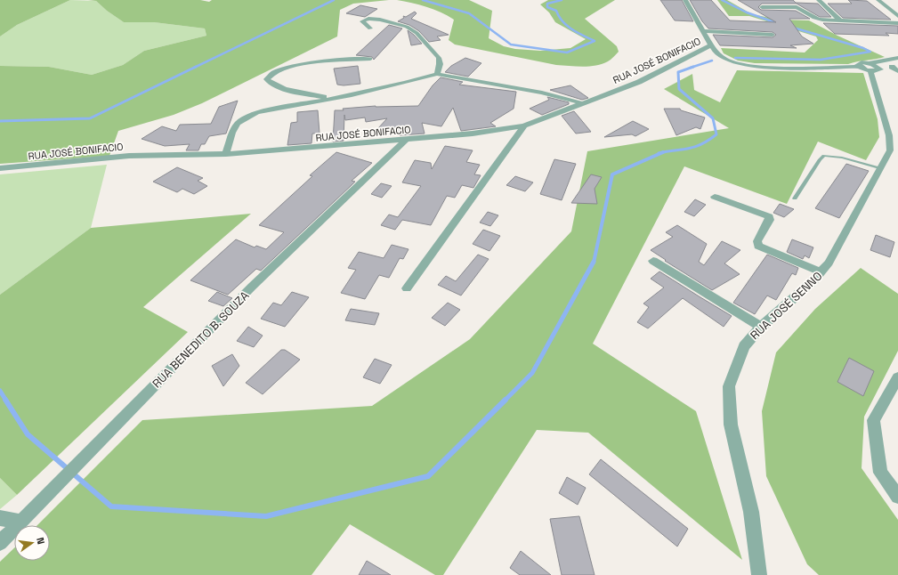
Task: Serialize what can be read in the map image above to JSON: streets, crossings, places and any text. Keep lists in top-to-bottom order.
{
  "streets": {
    "street": ["RUA JOSÉ BONIFACIO", "RUA JOSÉ SENNO", "RUA BENEDITO B. SOUZA"]
  },
  "crossings": [
    ["RUA JOSÉ BONIFACIO", "RUA BENEDITO B. SOUZA"]
  ],
  "north": "right"
}
